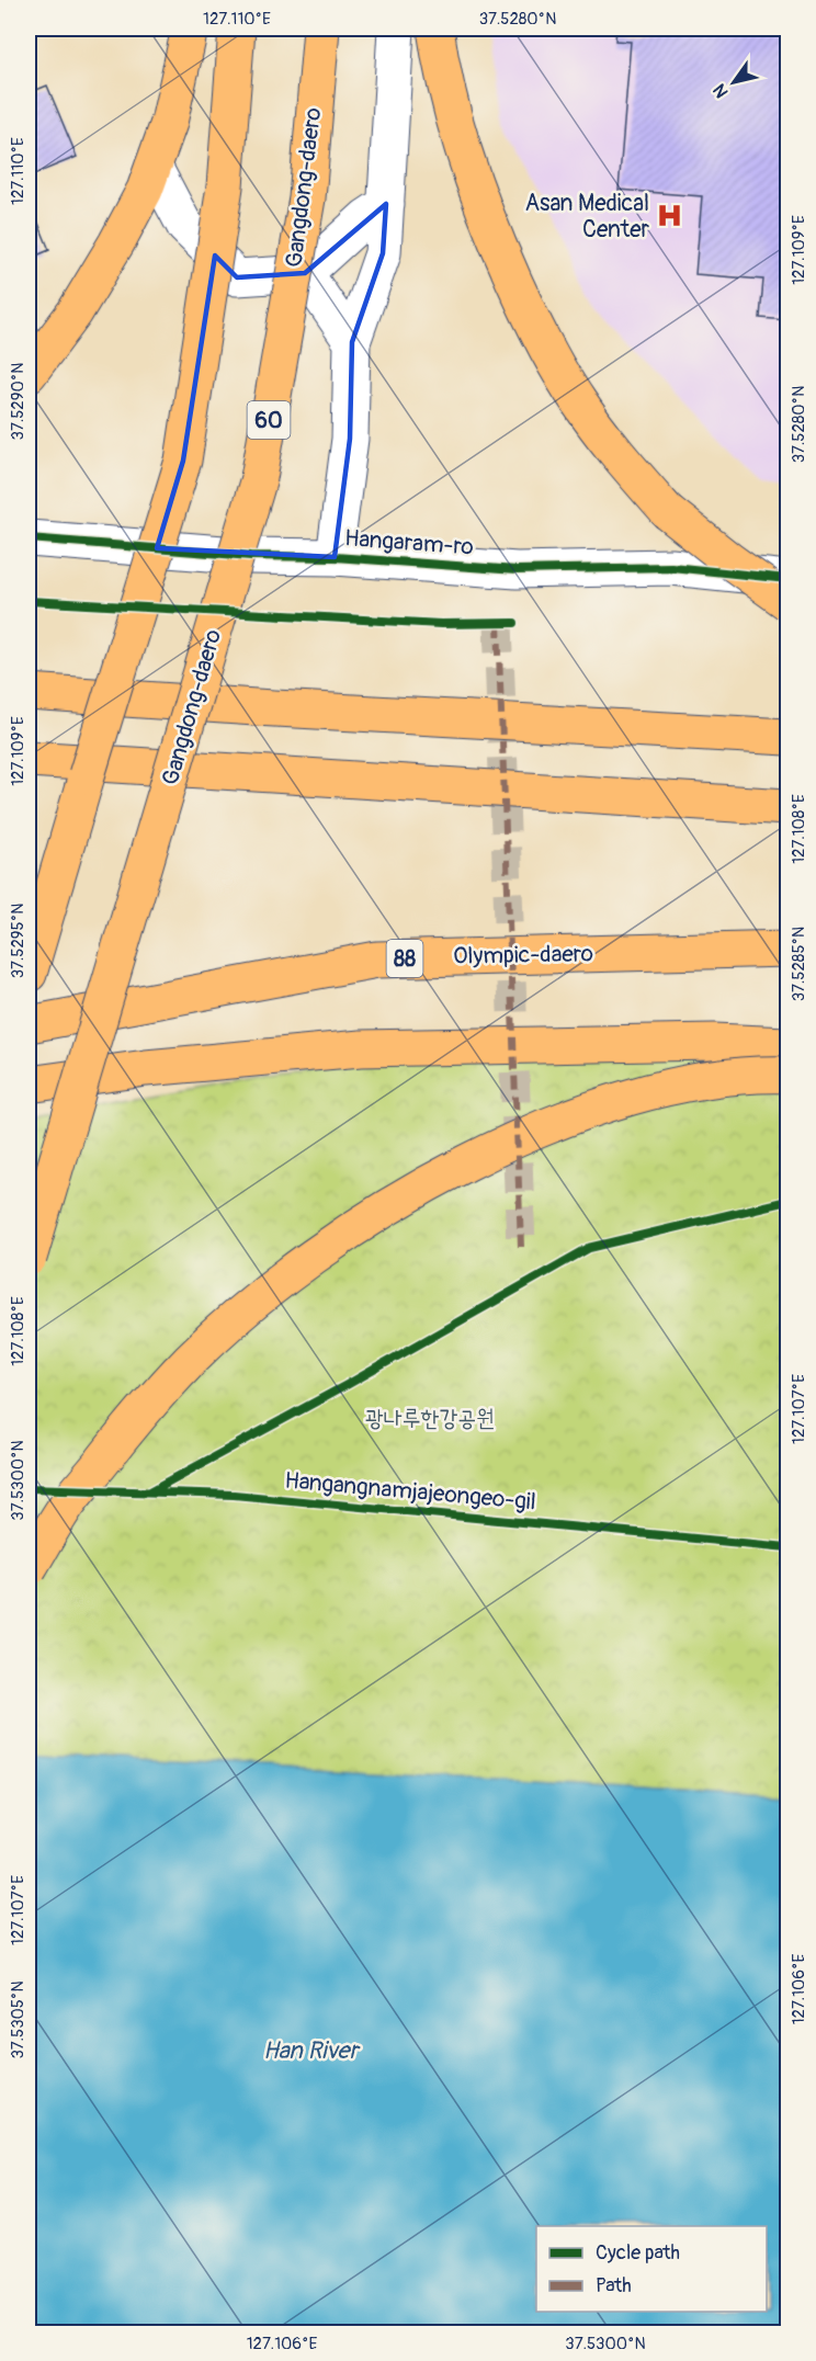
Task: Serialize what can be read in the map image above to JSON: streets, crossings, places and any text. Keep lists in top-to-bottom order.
{
  "streets": {
    "main road": [
      "Gangdong-daero",
      "60",
      "Olympic-daero",
      "88"
    ],
    "street": ["Hangaram-ro"],
    "cycle path": ["Hangangnamjajeongeo-gil"]
  },
  "water": ["Han River"],
  "parks": ["광나루한강공원"],
  "places": {
    "hospital": ["Asan Medical Center"]
  },
  "legend": ["Cycle path", "Path"],
  "north": "bottom left",
  "coordinates": [
    "127.110°E",
    "37.5280°N",
    "127.109°E",
    "37.5290°N",
    "127.108°E",
    "37.5295°N",
    "37.5285°N",
    "127.107°E",
    "37.5300°N",
    "127.106°E",
    "37.5305°N"
  ]
}
